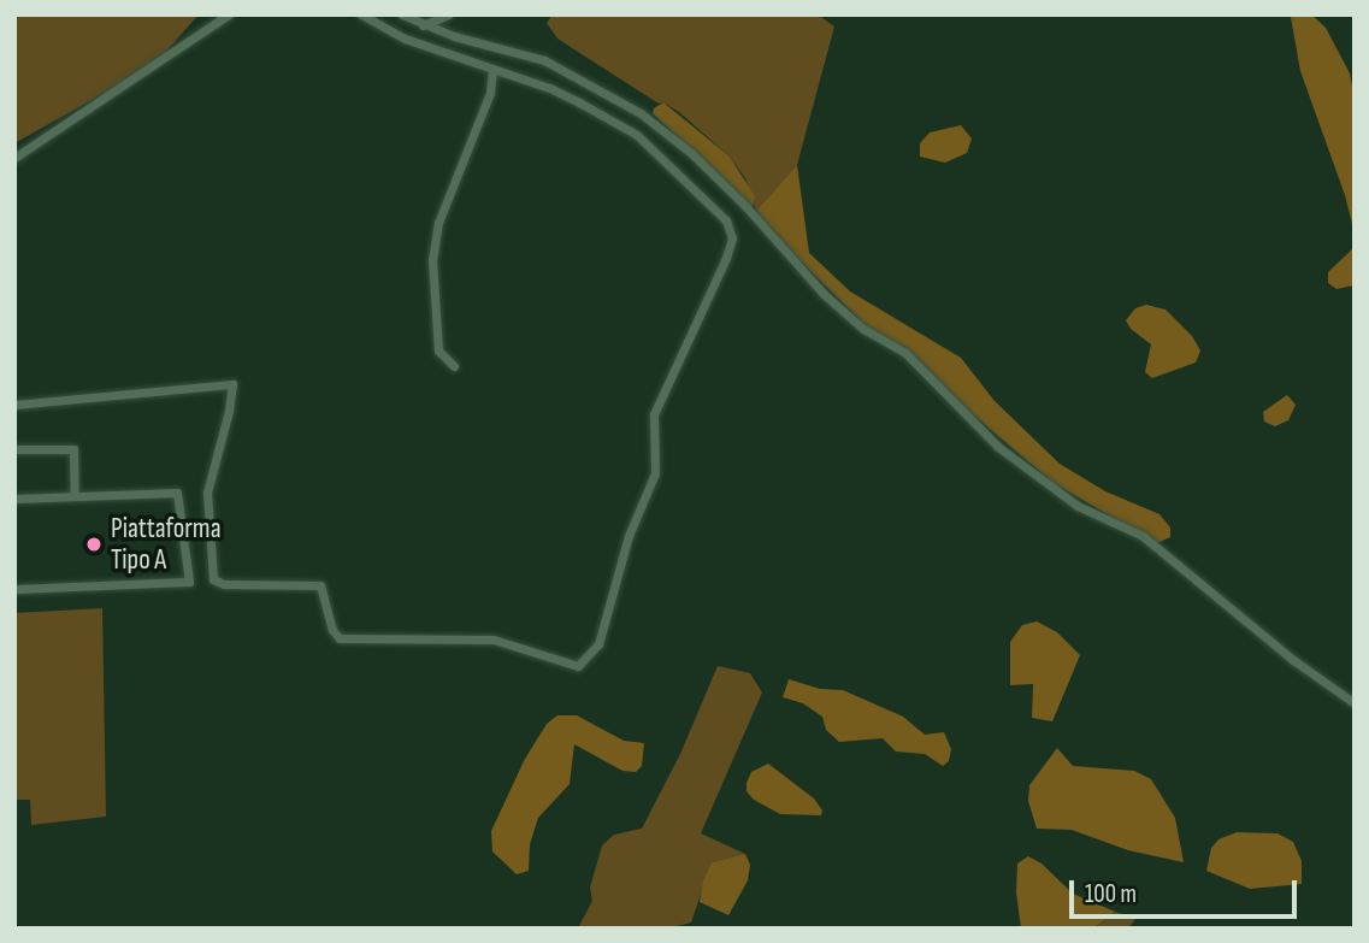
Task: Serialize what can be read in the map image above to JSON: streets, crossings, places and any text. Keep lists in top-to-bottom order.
{
  "places": ["Piattaforma Tipo A"],
  "scale_bar": "100 m"
}
